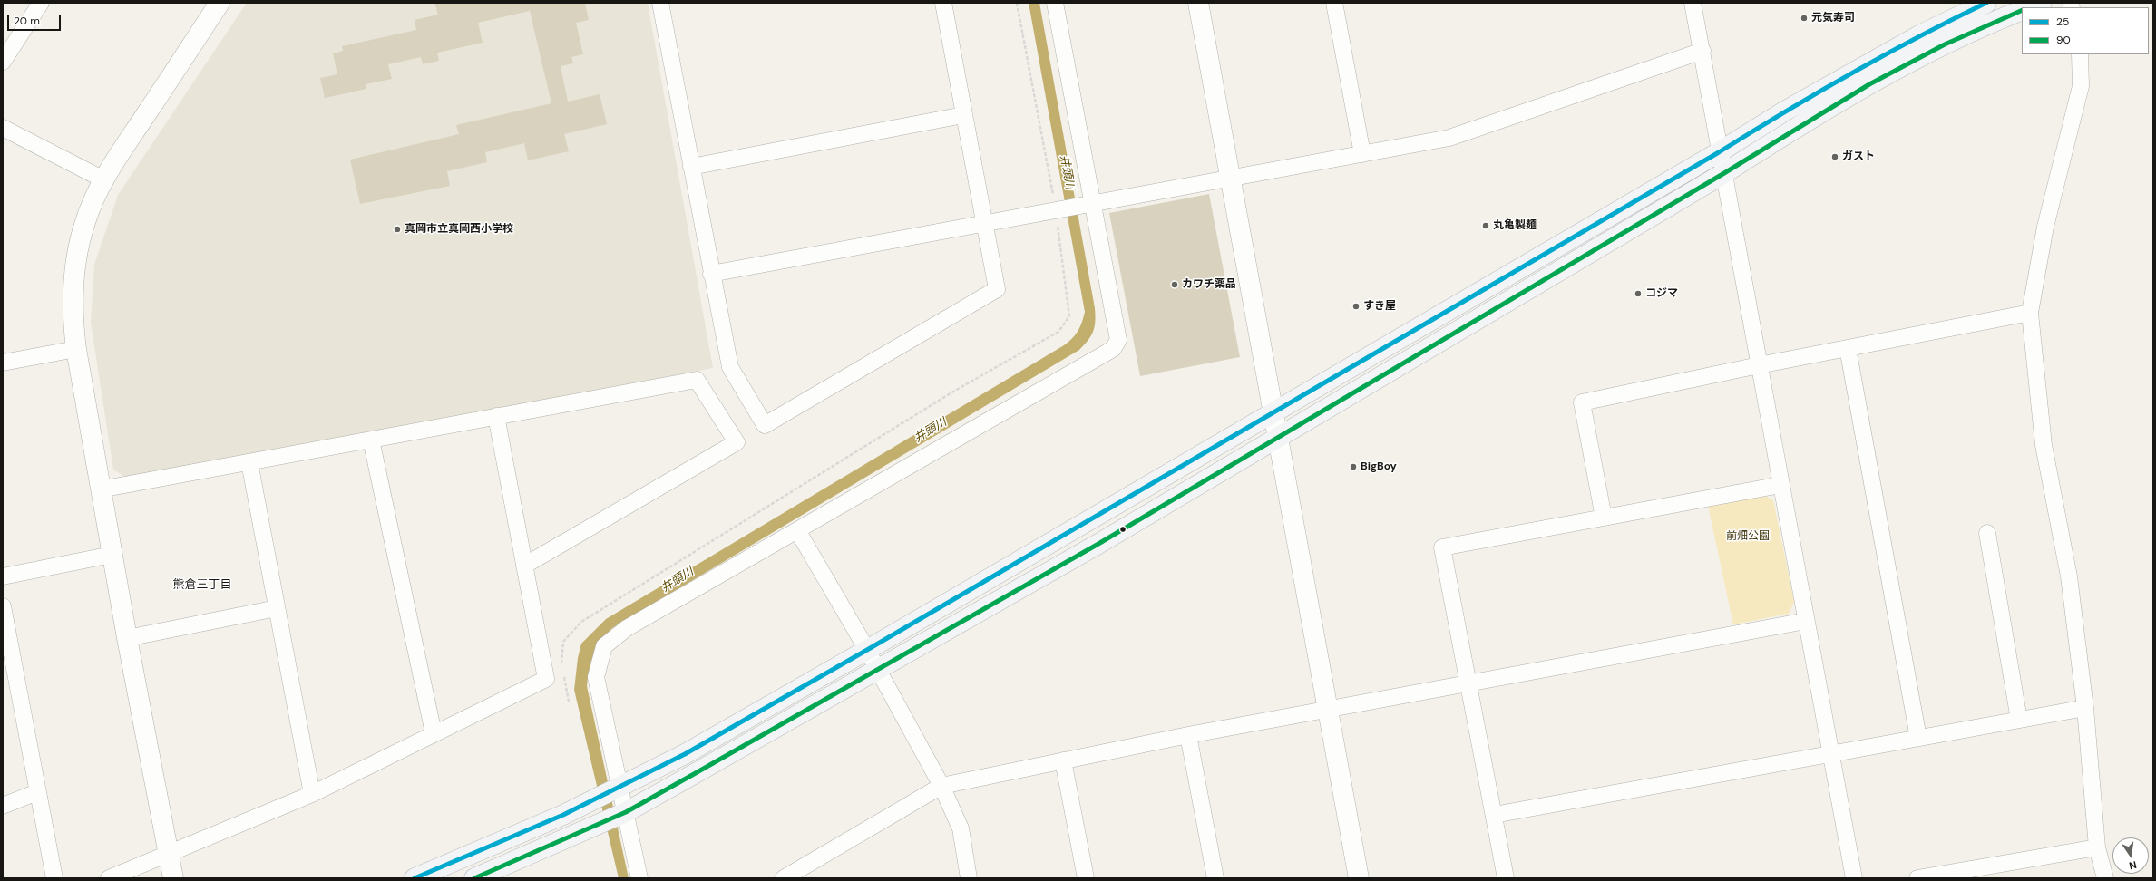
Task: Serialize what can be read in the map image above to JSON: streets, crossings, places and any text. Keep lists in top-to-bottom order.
{
  "districts": ["熊倉三丁目"],
  "water": ["井頭川"],
  "parks": ["前畑公園"],
  "places": [
    "元気寿司",
    "ガスト",
    "丸亀製麺",
    "真岡市立真岡西小学校",
    "カワチ薬品",
    "コジマ",
    "すき屋",
    "BigBoy"
  ],
  "lines": ["transit line 25", "transit line 90"],
  "legend": ["25", "90"],
  "scale_bar": "20 m",
  "north": "bottom"
}
